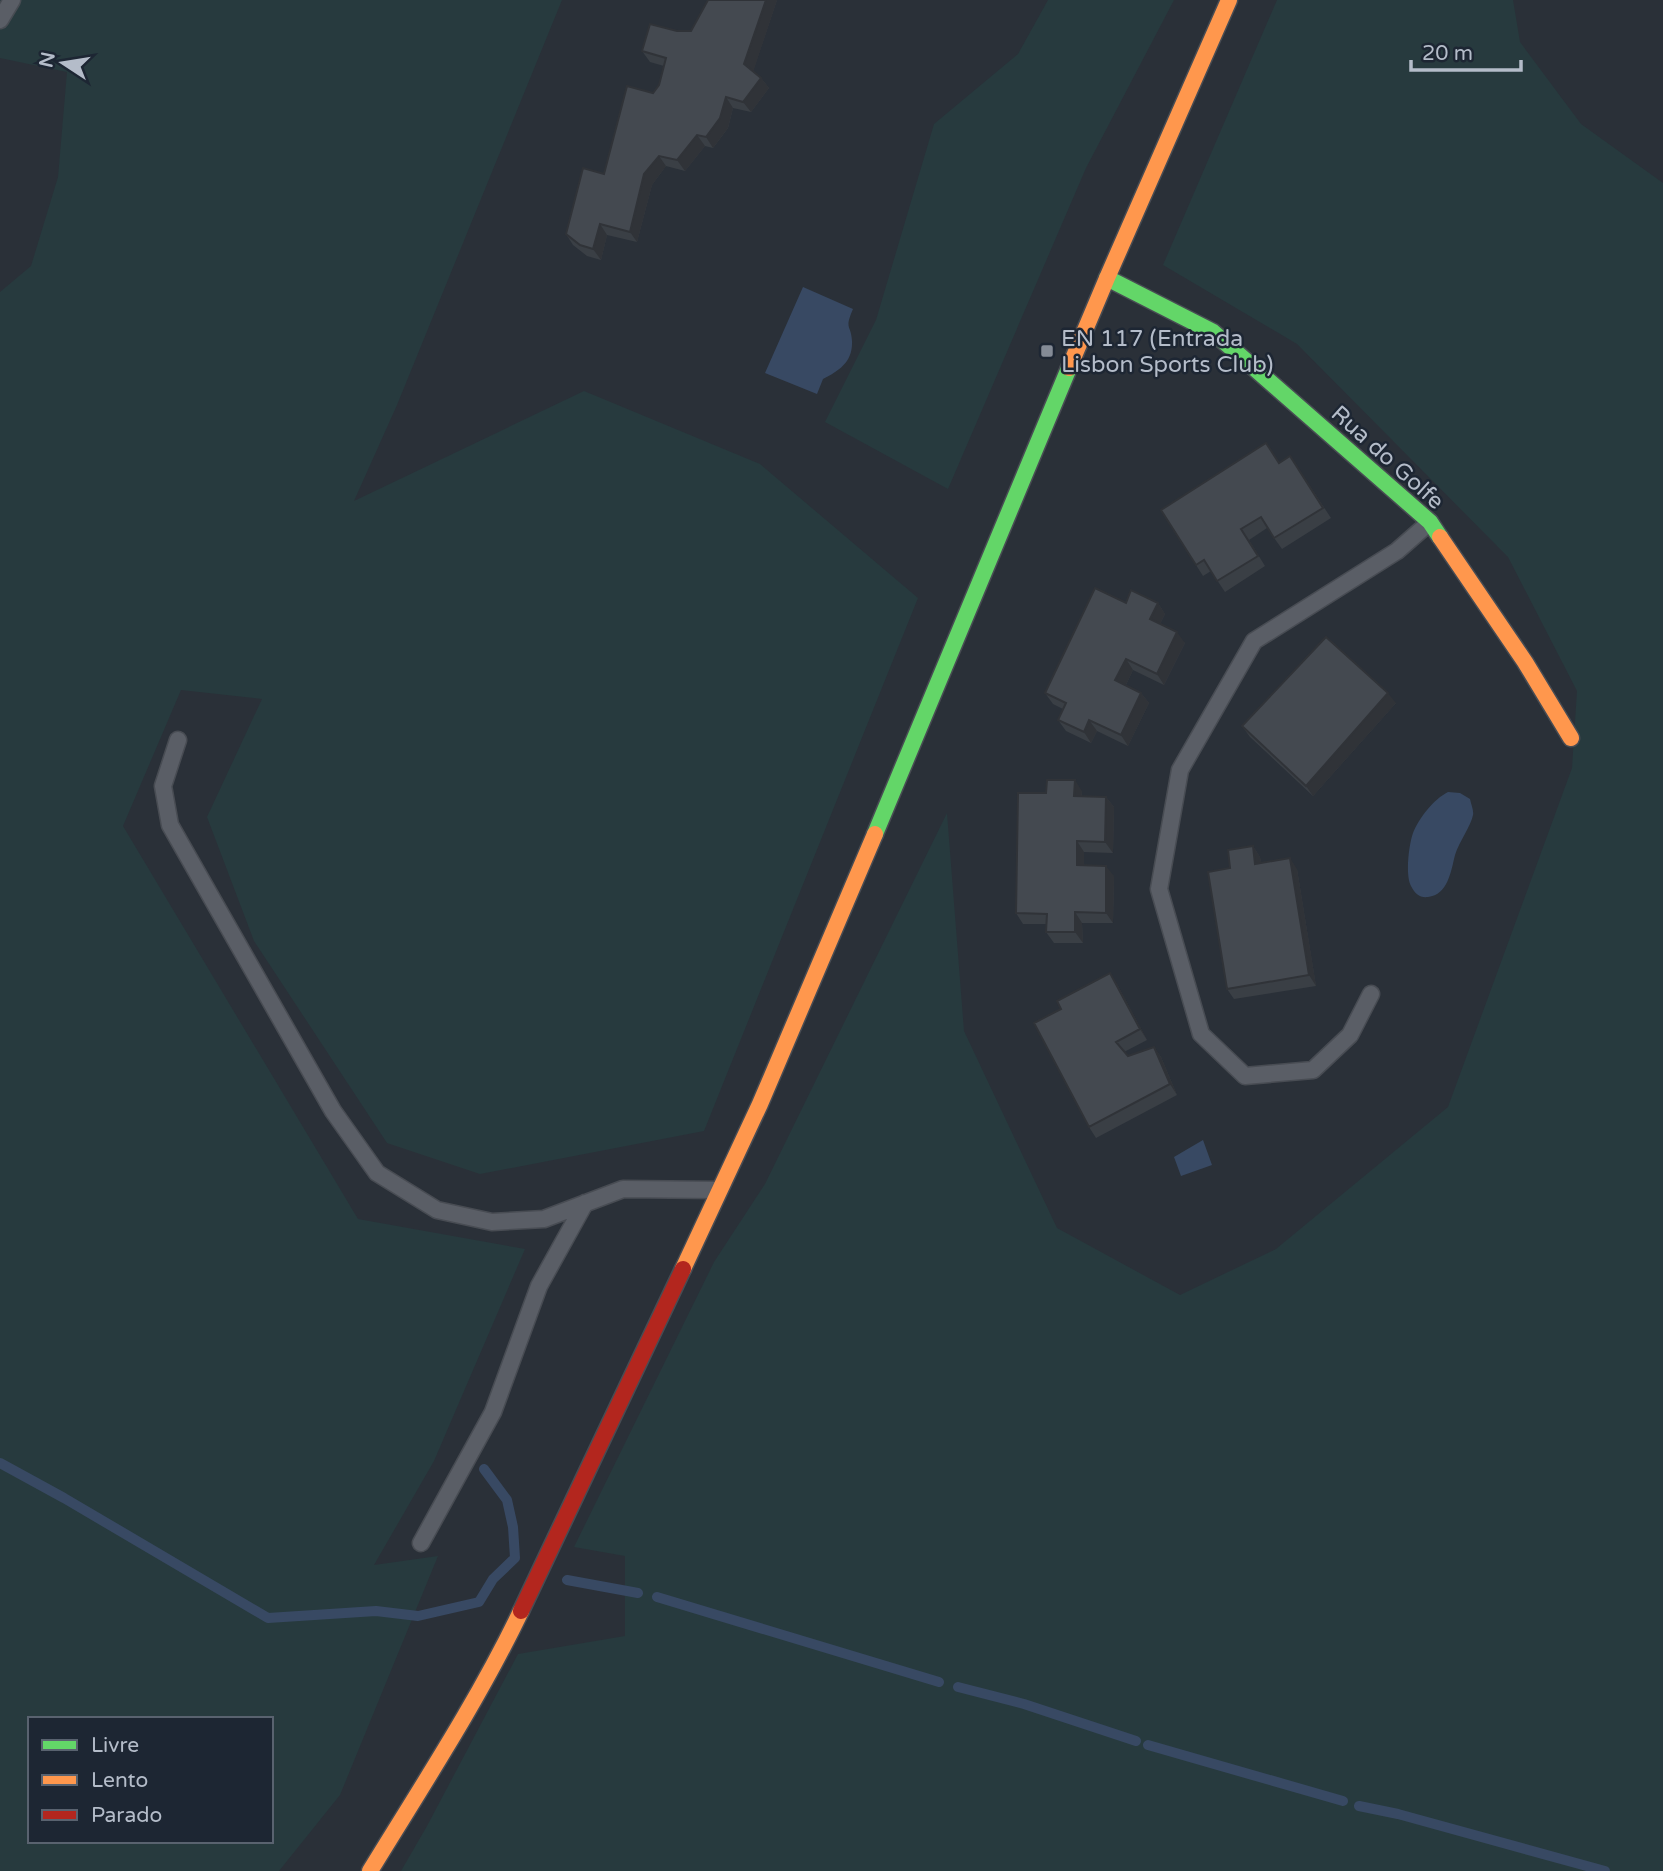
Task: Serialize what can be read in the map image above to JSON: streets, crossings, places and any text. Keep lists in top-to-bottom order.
{
  "streets": {
    "main road": ["Rua do Golfe"]
  },
  "places": {
    "transit": ["EN 117 (Entrada Lisbon Sports Club)"]
  },
  "legend": ["Livre", "Lento", "Parado"],
  "scale_bar": "20 m",
  "north": "left"
}
